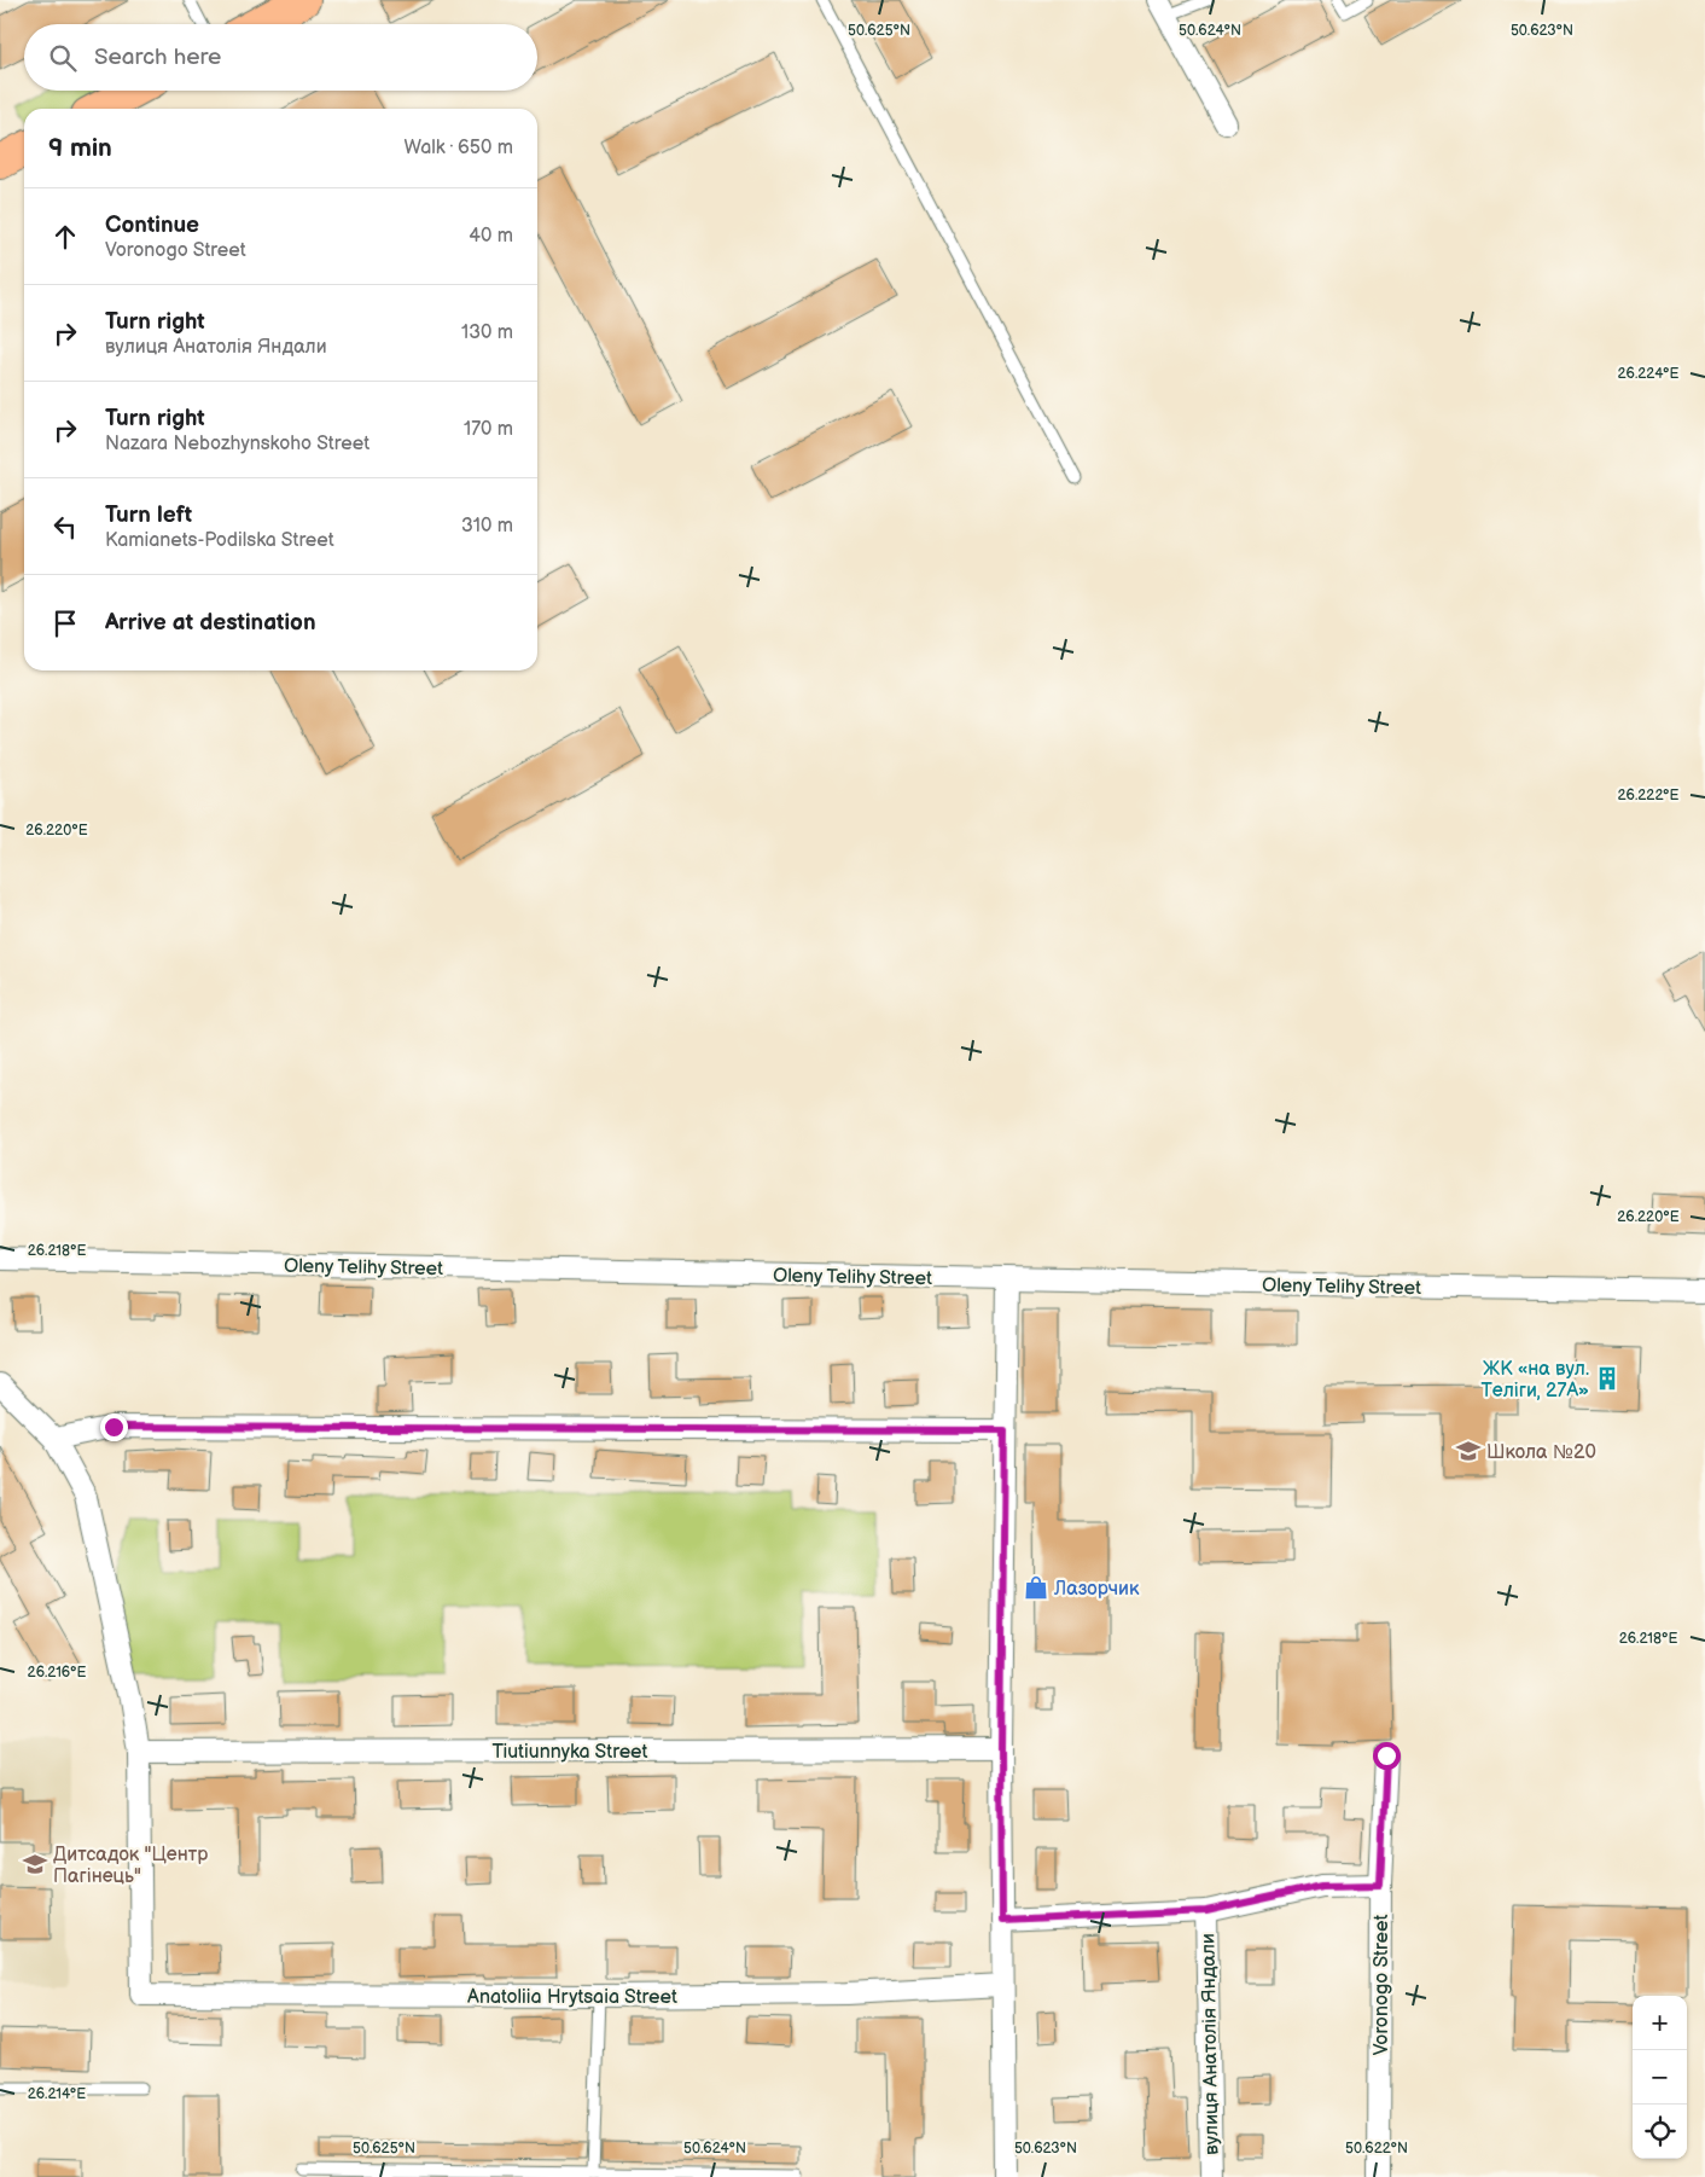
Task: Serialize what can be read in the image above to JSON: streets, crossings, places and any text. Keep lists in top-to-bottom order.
{
  "streets": {
    "street": [
      "Oleny Telihy Street",
      "Tiutiunnyka Street",
      "Voronogo Street",
      "Anatoliia Hrytsaia Street",
      "вулиця Анатолія Яндали"
    ]
  },
  "crossings": [
    ["Tiutiunnyka Street", "Anatoliia Hrytsaia Street"],
    ["Voronogo Street", "вулиця Анатолія Яндали"]
  ],
  "places": {
    "building": ["ЖК «на вул. Теліги, 27А»"],
    "school or university": ["Школа №20", "Дитсадок \"Центр Пагінець\""],
    "shop": ["Лазорчик"]
  },
  "page": {
    "search": "Search here",
    "heading": ["9 min", "Walk · 650 m"],
    "list": [
      ["Continue", "Voronogo Street", "40 m"],
      ["Turn right", "вулиця Анатолія Яндали", "130 m"],
      ["Turn right", "Nazara Nebozhynskoho Street", "170 m"],
      ["Turn left", "Kamianets-Podilska Street", "310 m"],
      "Arrive at destination"
    ],
    "map_buttons": ["+", "−"]
  },
  "coordinates": [
    "50.625°N",
    "50.624°N",
    "50.623°N",
    "26.224°E",
    "26.222°E",
    "26.220°E",
    "26.218°E",
    "26.216°E",
    "26.214°E",
    "50.622°N"
  ]
}
